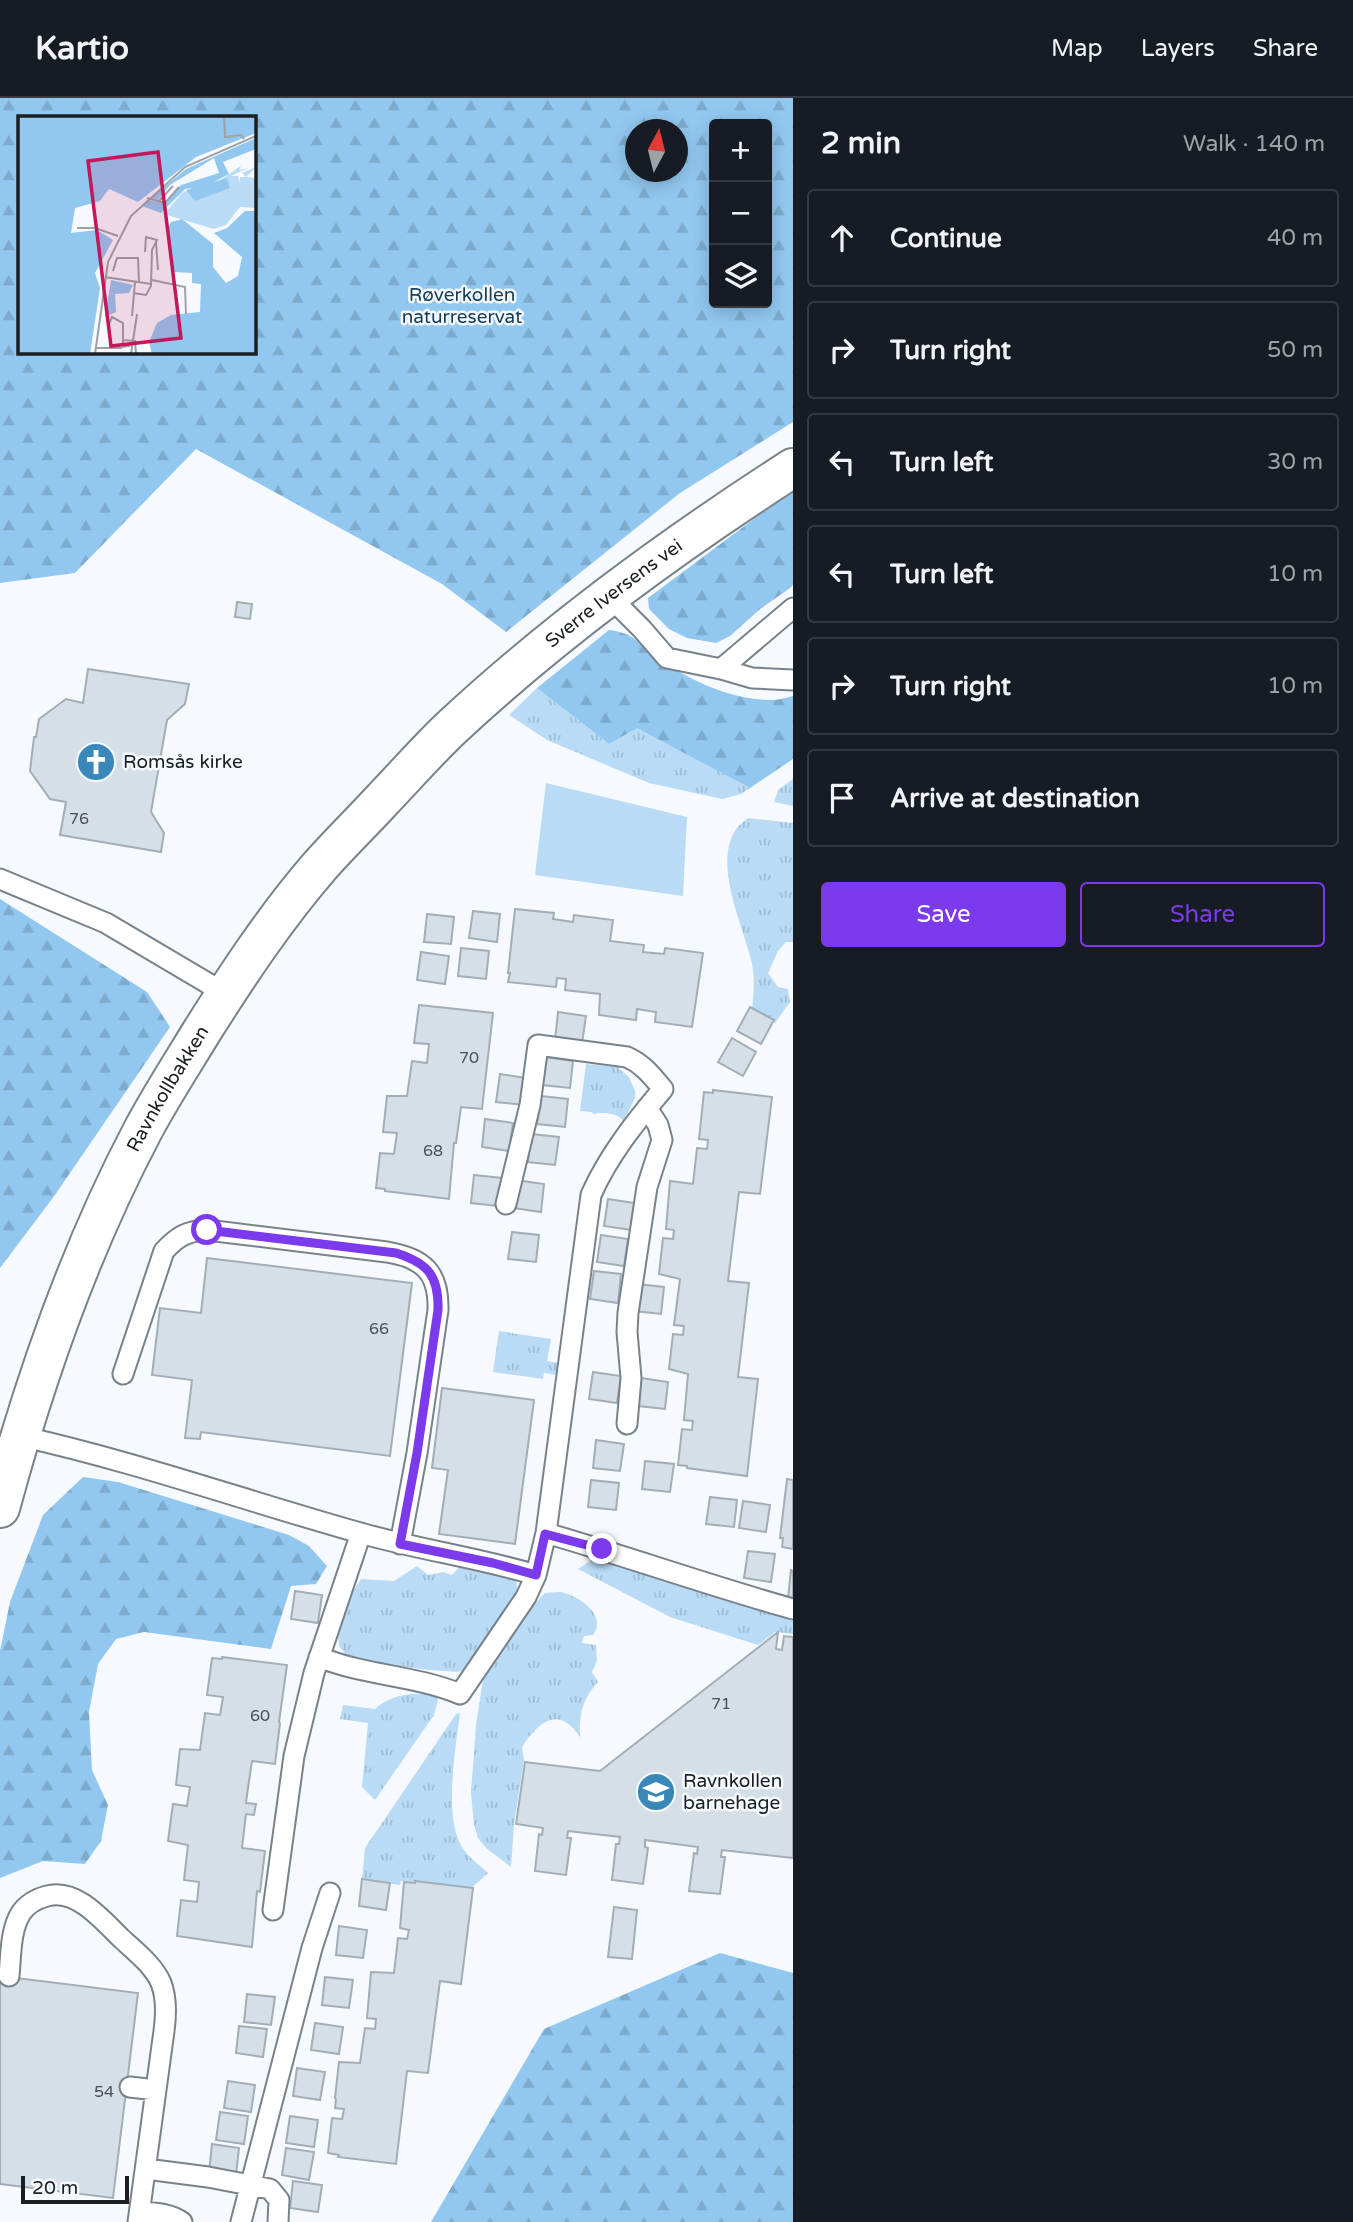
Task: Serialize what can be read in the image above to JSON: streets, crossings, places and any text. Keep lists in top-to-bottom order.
{
  "streets": {
    "street": ["Sverre Iversens vei", "Ravnkollbakken"]
  },
  "crossings": [
    ["Sverre Iversens vei", "Ravnkollbakken"]
  ],
  "parks": ["Røverkollen naturreservat"],
  "places": {
    "church": ["Romsås kirke"],
    "school or university": ["Ravnkollen barnehage"]
  },
  "house_numbers": [
    "76",
    "70",
    "68",
    "66",
    "71",
    "60",
    "54"
  ],
  "scale_bar": "20 m",
  "north": "top",
  "page": {
    "header": "Kartio",
    "nav": ["Map", "Layers", "Share"],
    "heading": ["2 min", "Walk · 140 m"],
    "map_buttons": ["+", "−"],
    "list": [
      ["Continue", "40 m"],
      ["Turn right", "50 m"],
      ["Turn left", "30 m"],
      ["Turn left", "10 m"],
      ["Turn right", "10 m"],
      "Arrive at destination"
    ],
    "buttons": ["Save", "Share"],
    "scale": "20 m"
  }
}
